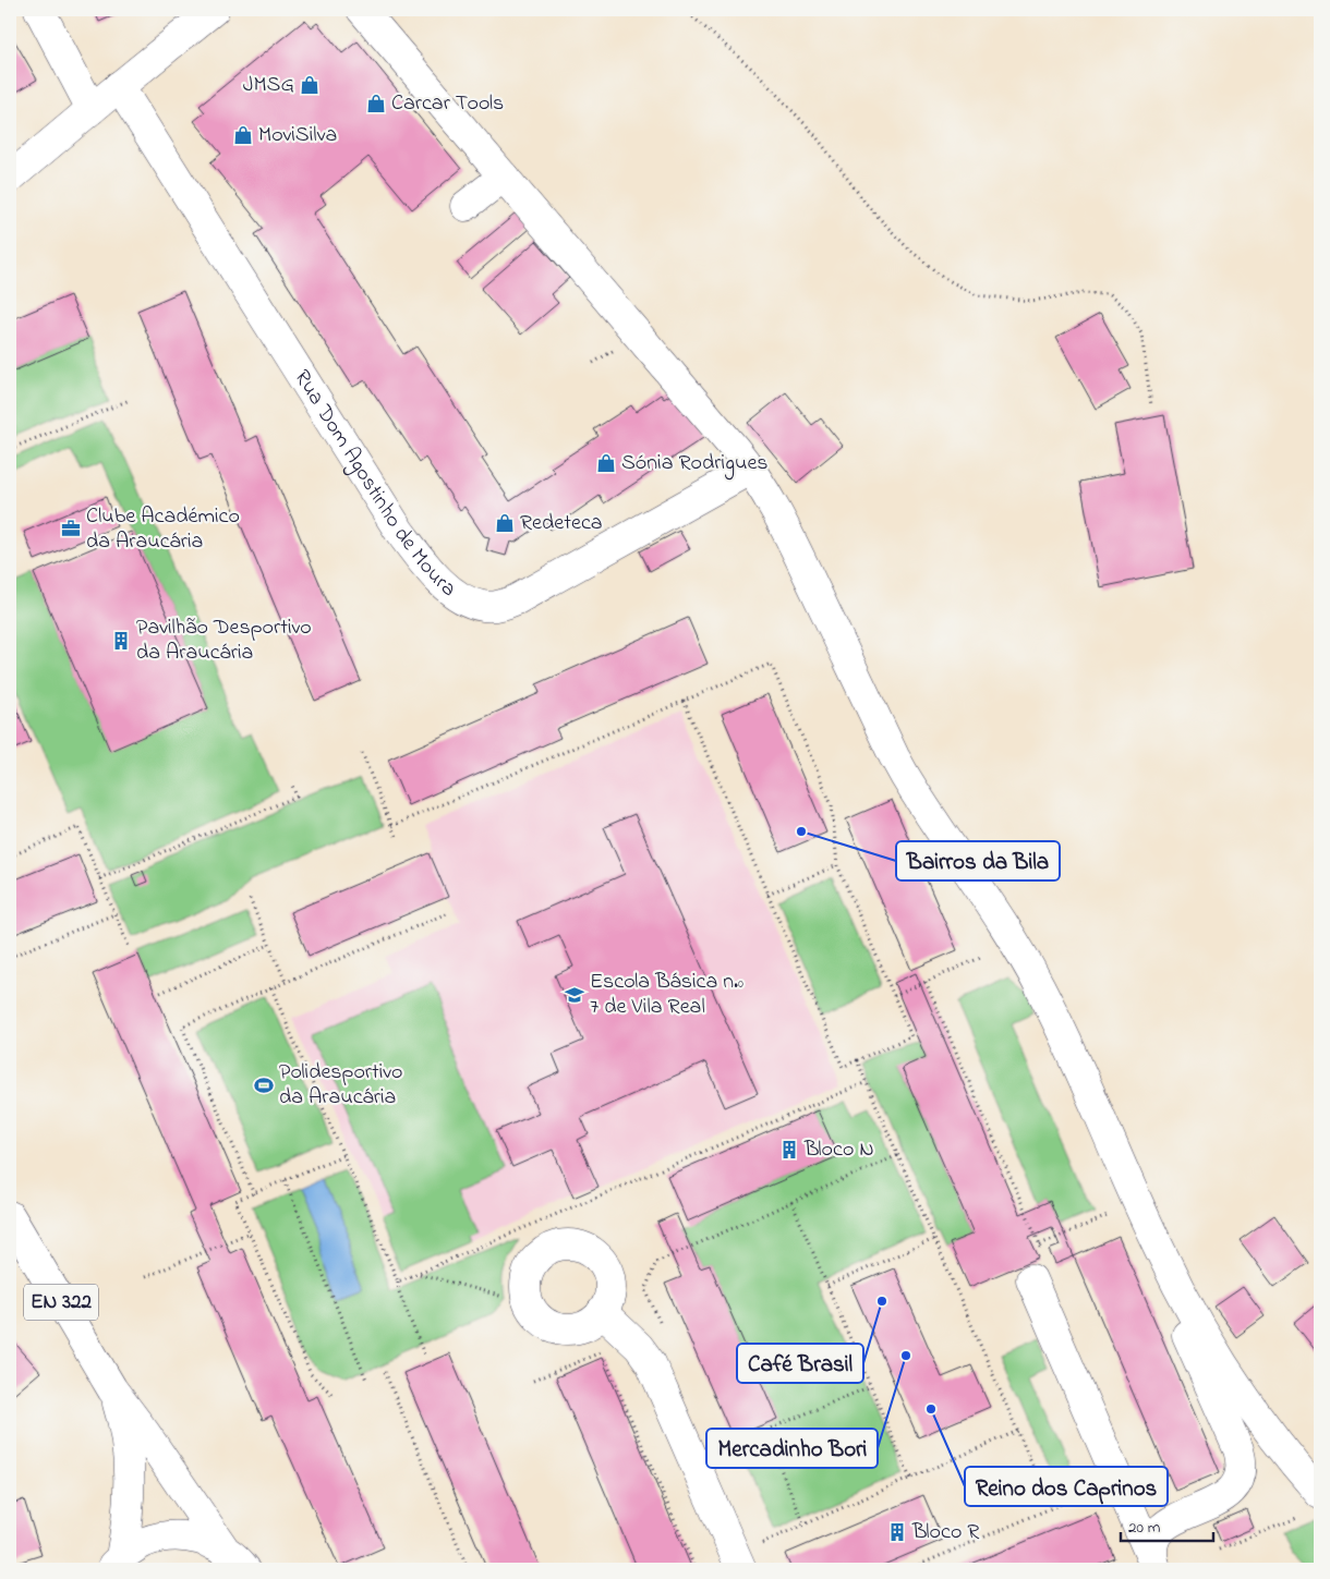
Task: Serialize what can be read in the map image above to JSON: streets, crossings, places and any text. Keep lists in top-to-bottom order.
{
  "streets": {
    "street": ["Rua Dom Agostinho de Moura", "EN 322"]
  },
  "places": {
    "shop": [
      "JMSG",
      "Carcar Tools",
      "MoviSilva",
      "Sónia Rodrigues",
      "Redeteca"
    ],
    "office": ["Clube Académico da Araucária"],
    "building": ["Pavilhão Desportivo da Araucária", "Bloco N", "Bloco R"],
    "other": [
      "Bairros da Bila",
      "Café Brasil",
      "Mercadinho Bori",
      "Reino dos Caprinos"
    ],
    "school or university": ["Escola Básica n.º 7 de Vila Real"],
    "sports": ["Polidesportivo da Araucária"]
  },
  "scale_bar": "20 m"
}
